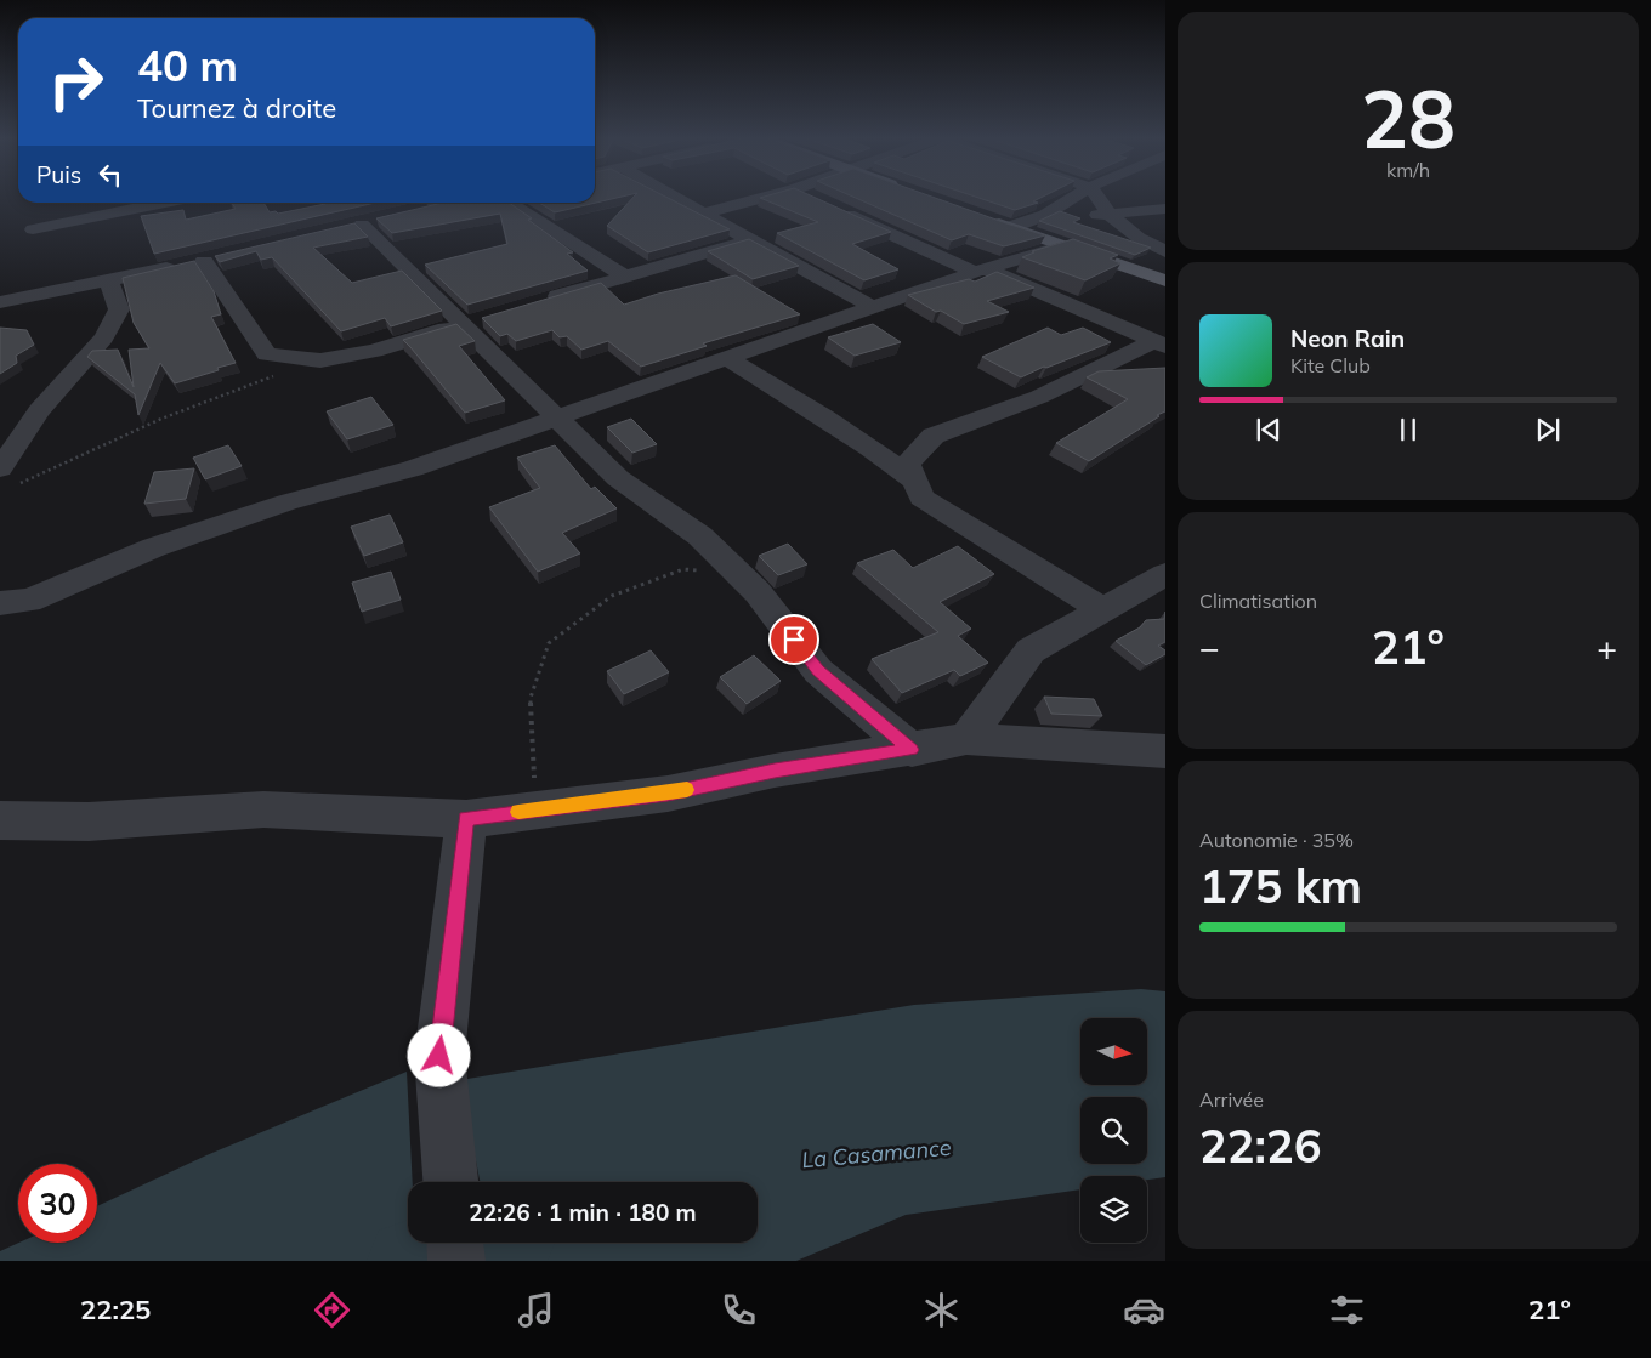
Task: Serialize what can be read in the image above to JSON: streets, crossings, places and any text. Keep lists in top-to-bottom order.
{
  "water": ["La Casamance"],
  "north": "right",
  "page": {
    "tile": [
      ["28", "km/h"],
      "Climatisation",
      ["Autonomie · 35%", "175 km"],
      ["Arrivée", "22:26"]
    ],
    "turn": ["40 m", "Tournez à droite"],
    "then": "Puis",
    "song": ["Neon Rain", "Kite Club"],
    "heat": ["−", "21°", "+"],
    "limit": "30",
    "trip": "22:26 · 1 min · 180 m",
    "tabs": ["22:25", "21°"]
  }
}
